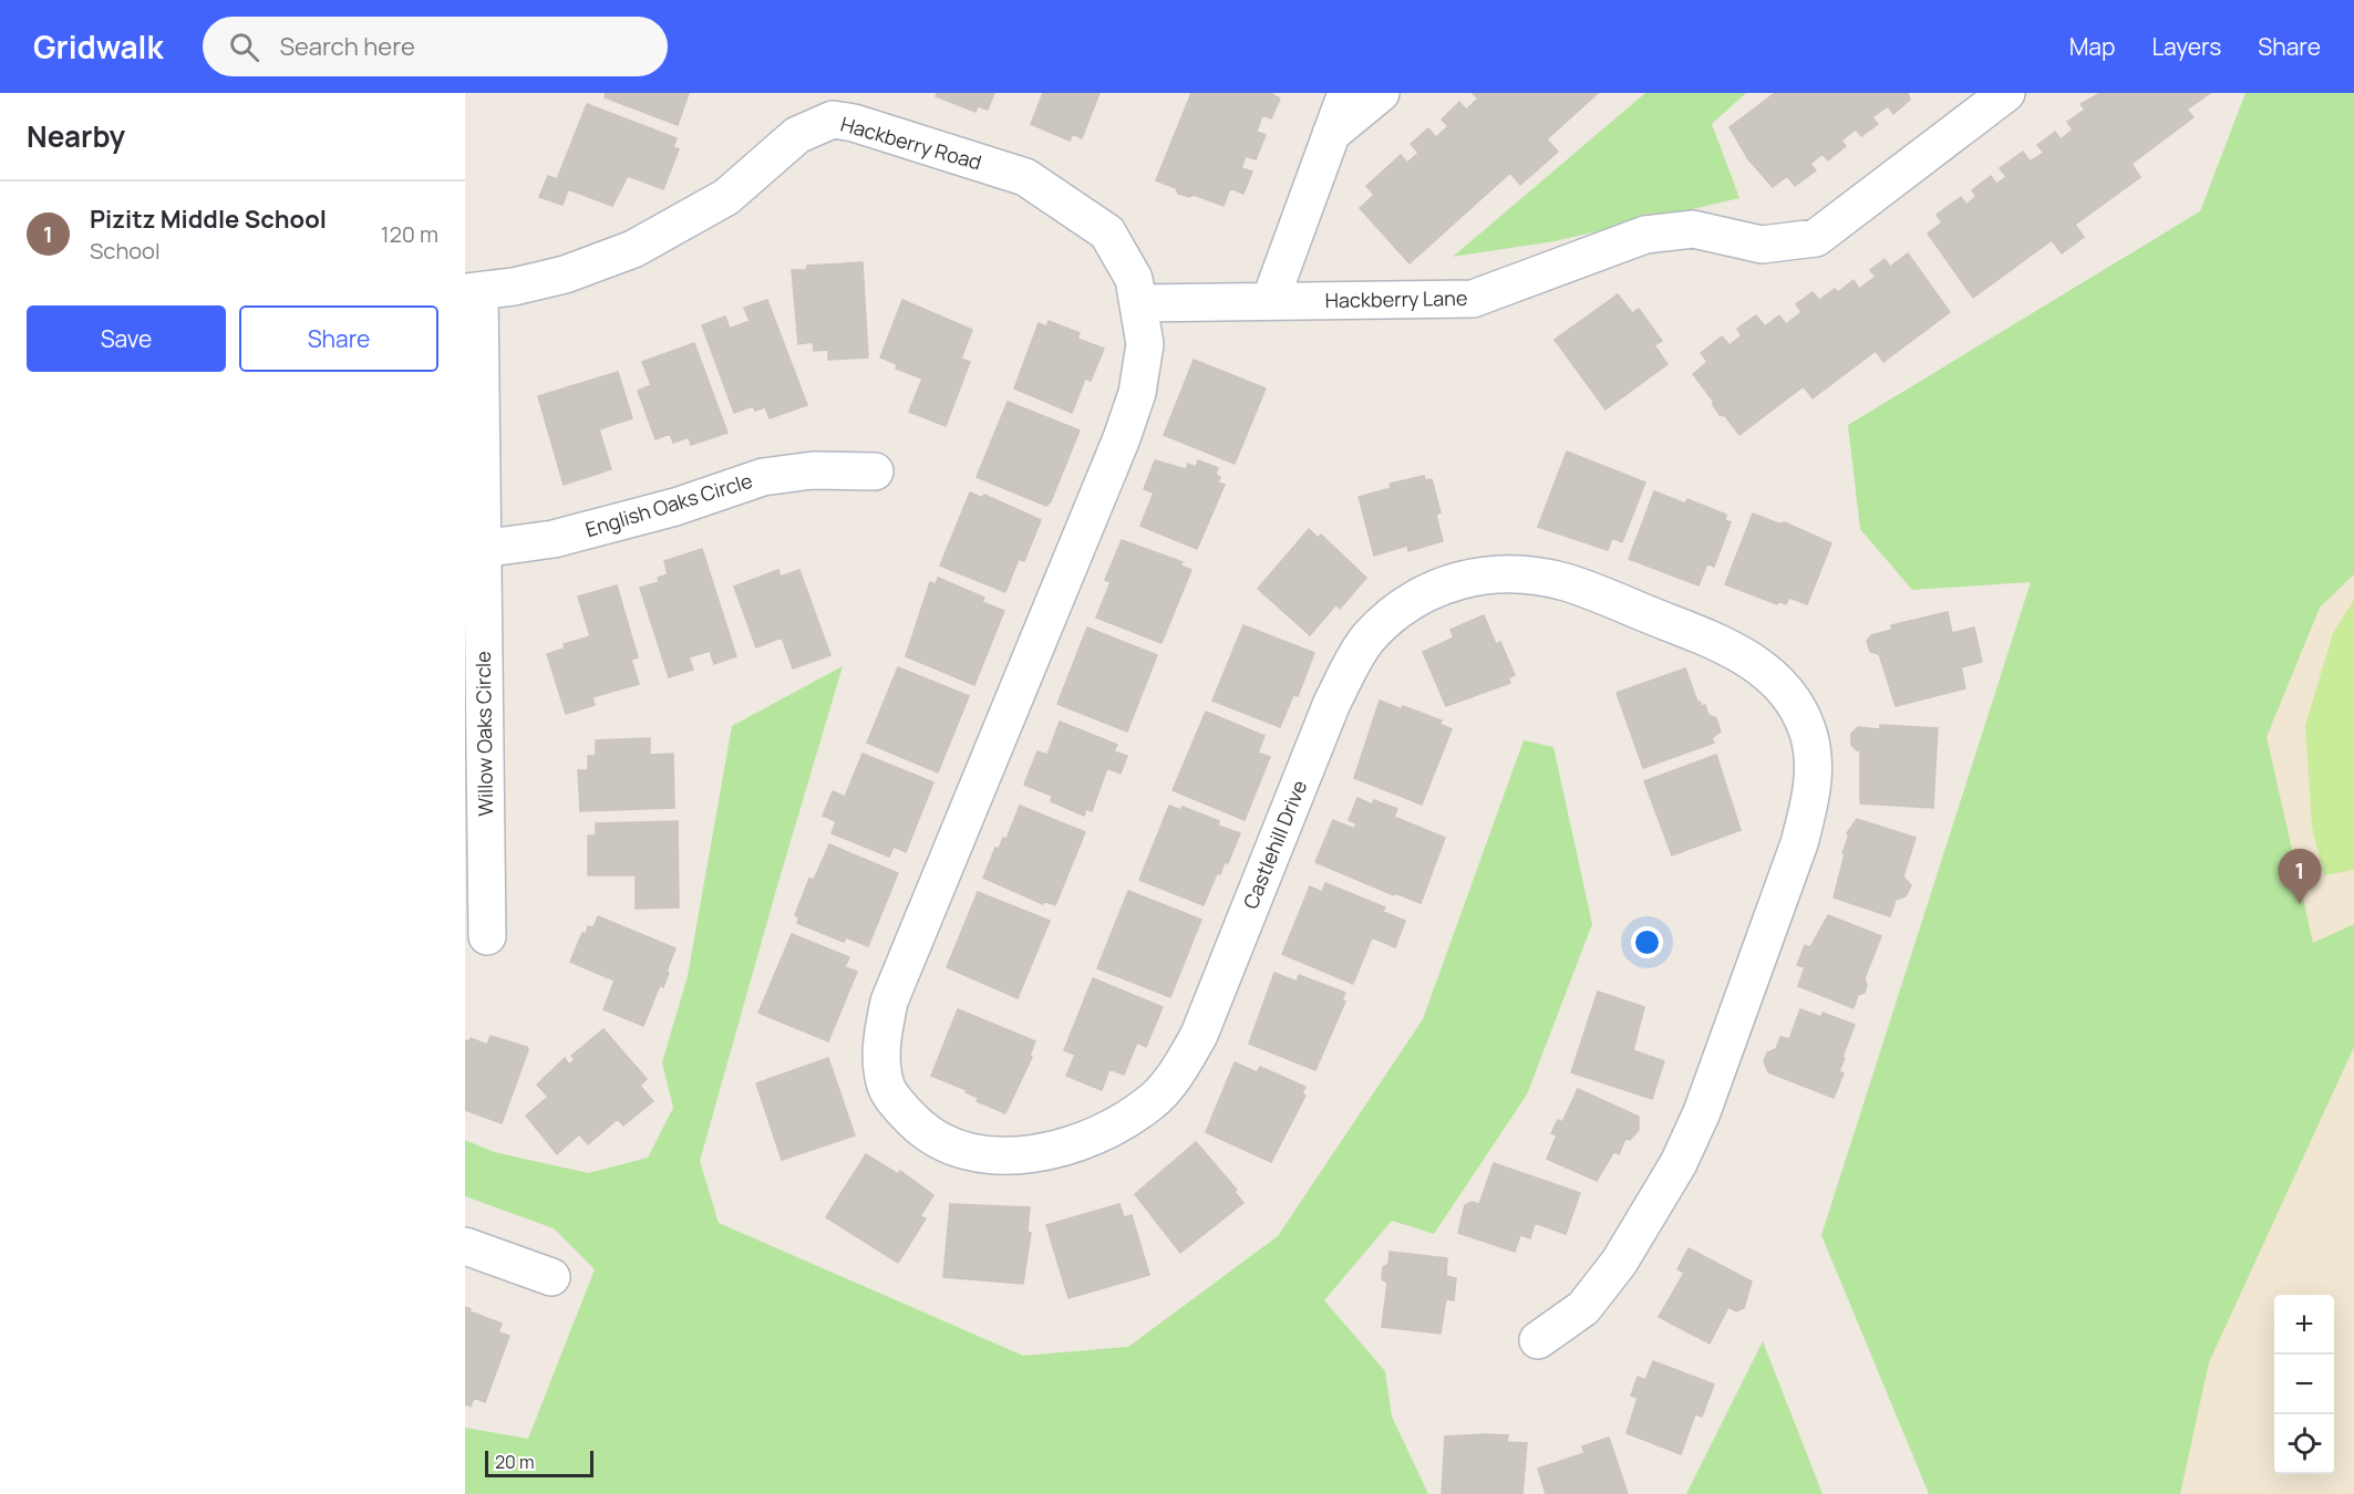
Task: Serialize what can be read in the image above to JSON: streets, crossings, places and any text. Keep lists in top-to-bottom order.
{
  "streets": {
    "street": [
      "Hackberry Road",
      "Hackberry Lane",
      "English Oaks Circle",
      "Willow Oaks Circle",
      "Castlehill Drive"
    ]
  },
  "crossings": [
    ["Hackberry Road", "Hackberry Lane"],
    ["Hackberry Road", "Willow Oaks Circle"],
    ["Hackberry Road", "Castlehill Drive"],
    ["Hackberry Lane", "Castlehill Drive"],
    ["English Oaks Circle", "Willow Oaks Circle"]
  ],
  "scale_bar": "20 m",
  "page": {
    "header": "Gridwalk",
    "search": "Search here",
    "nav": ["Map", "Layers", "Share"],
    "heading": "Nearby",
    "list": [
      {
        "mark": "1",
        "name": "Pizitz Middle School",
        "note": "School",
        "value": "120 m"
      }
    ],
    "buttons": ["Save", "Share"],
    "pins": "1",
    "map_buttons": ["+", "−"],
    "scale": "20 m"
  }
}
